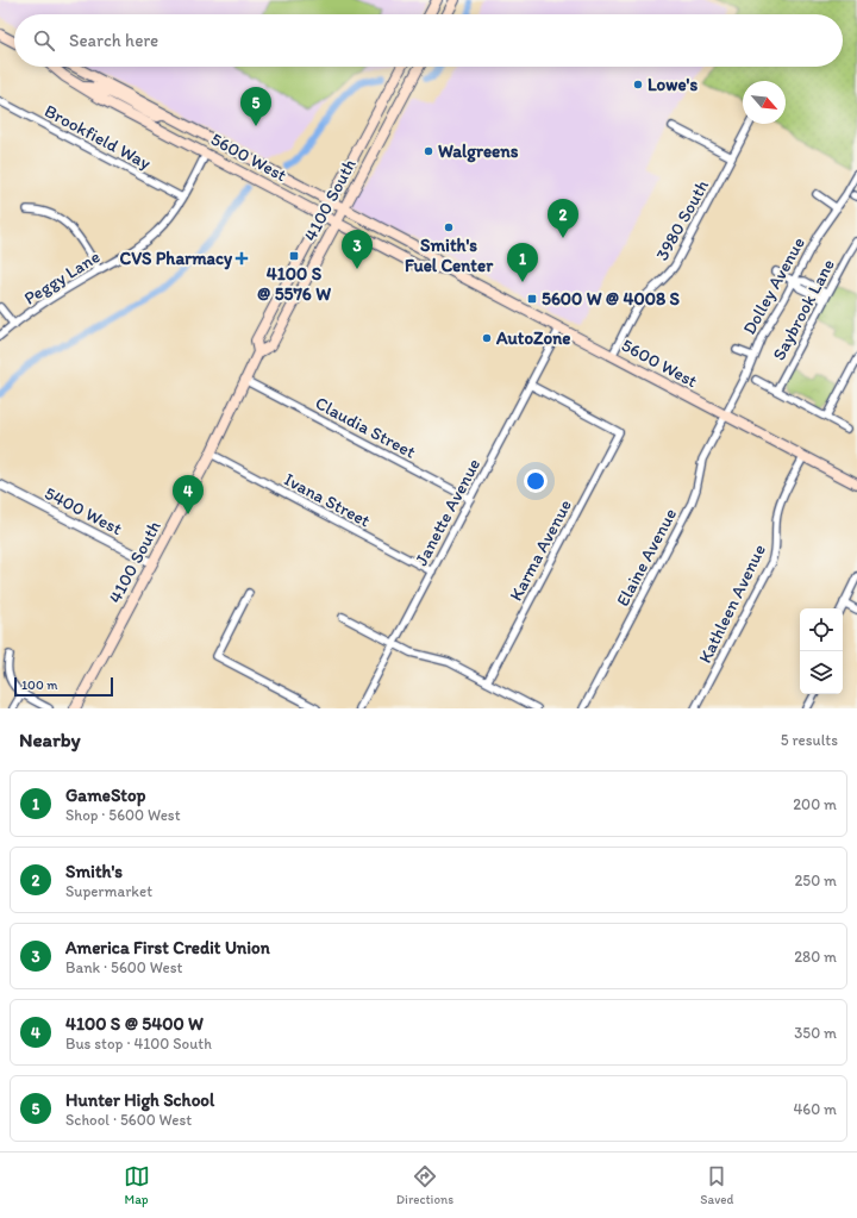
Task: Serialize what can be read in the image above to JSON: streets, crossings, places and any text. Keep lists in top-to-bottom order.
{
  "streets": {
    "main road": ["5600 West", "4100 South"],
    "street": [
      "Brookfield Way",
      "3980 South",
      "Peggy Lane",
      "Dolley Avenue",
      "Saybrook Lane",
      "Claudia Street",
      "Ivana Street",
      "5400 West",
      "Janette Avenue",
      "Karma Avenue",
      "Elaine Avenue",
      "Kathleen Avenue"
    ]
  },
  "crossings": [
    ["Brookfield Way", "Peggy Lane"],
    ["5600 West", "4100 South"],
    ["5600 West", "3980 South"],
    ["5600 West", "Peggy Lane"],
    ["5600 West", "Dolley Avenue"],
    ["5600 West", "Janette Avenue"],
    ["5600 West", "Elaine Avenue"],
    ["5600 West", "Kathleen Avenue"],
    ["4100 South", "Claudia Street"],
    ["4100 South", "Ivana Street"],
    ["4100 South", "5400 West"],
    ["Dolley Avenue", "Elaine Avenue"],
    ["Claudia Street", "Janette Avenue"],
    ["Ivana Street", "Janette Avenue"],
    ["Janette Avenue", "Karma Avenue"]
  ],
  "places": {
    "other": [
      "Lowe's",
      "Walgreens",
      "Smith's Fuel Center",
      "AutoZone"
    ],
    "transit": ["4100 S @ 5576 W", "5600 W @ 4008 S"],
    "health": ["CVS Pharmacy"]
  },
  "scale_bar": "100 m",
  "north": "bottom right",
  "page": {
    "search": "Search here",
    "pins": [
      "5",
      "2",
      "3",
      "1",
      "4"
    ],
    "scale": "100 m",
    "heading": ["Nearby", "5 results"],
    "list": [
      {
        "mark": "1",
        "name": "GameStop",
        "note": "Shop · 5600 West",
        "value": "200 m"
      },
      {
        "mark": "2",
        "name": "Smith's",
        "note": "Supermarket",
        "value": "250 m"
      },
      {
        "mark": "3",
        "name": "America First Credit Union",
        "note": "Bank · 5600 West",
        "value": "280 m"
      },
      {
        "mark": "4",
        "name": "4100 S @ 5400 W",
        "note": "Bus stop · 4100 South",
        "value": "350 m"
      },
      {
        "mark": "5",
        "name": "Hunter High School",
        "note": "School · 5600 West",
        "value": "460 m"
      }
    ],
    "nav": ["Map", "Directions", "Saved"]
  }
}
